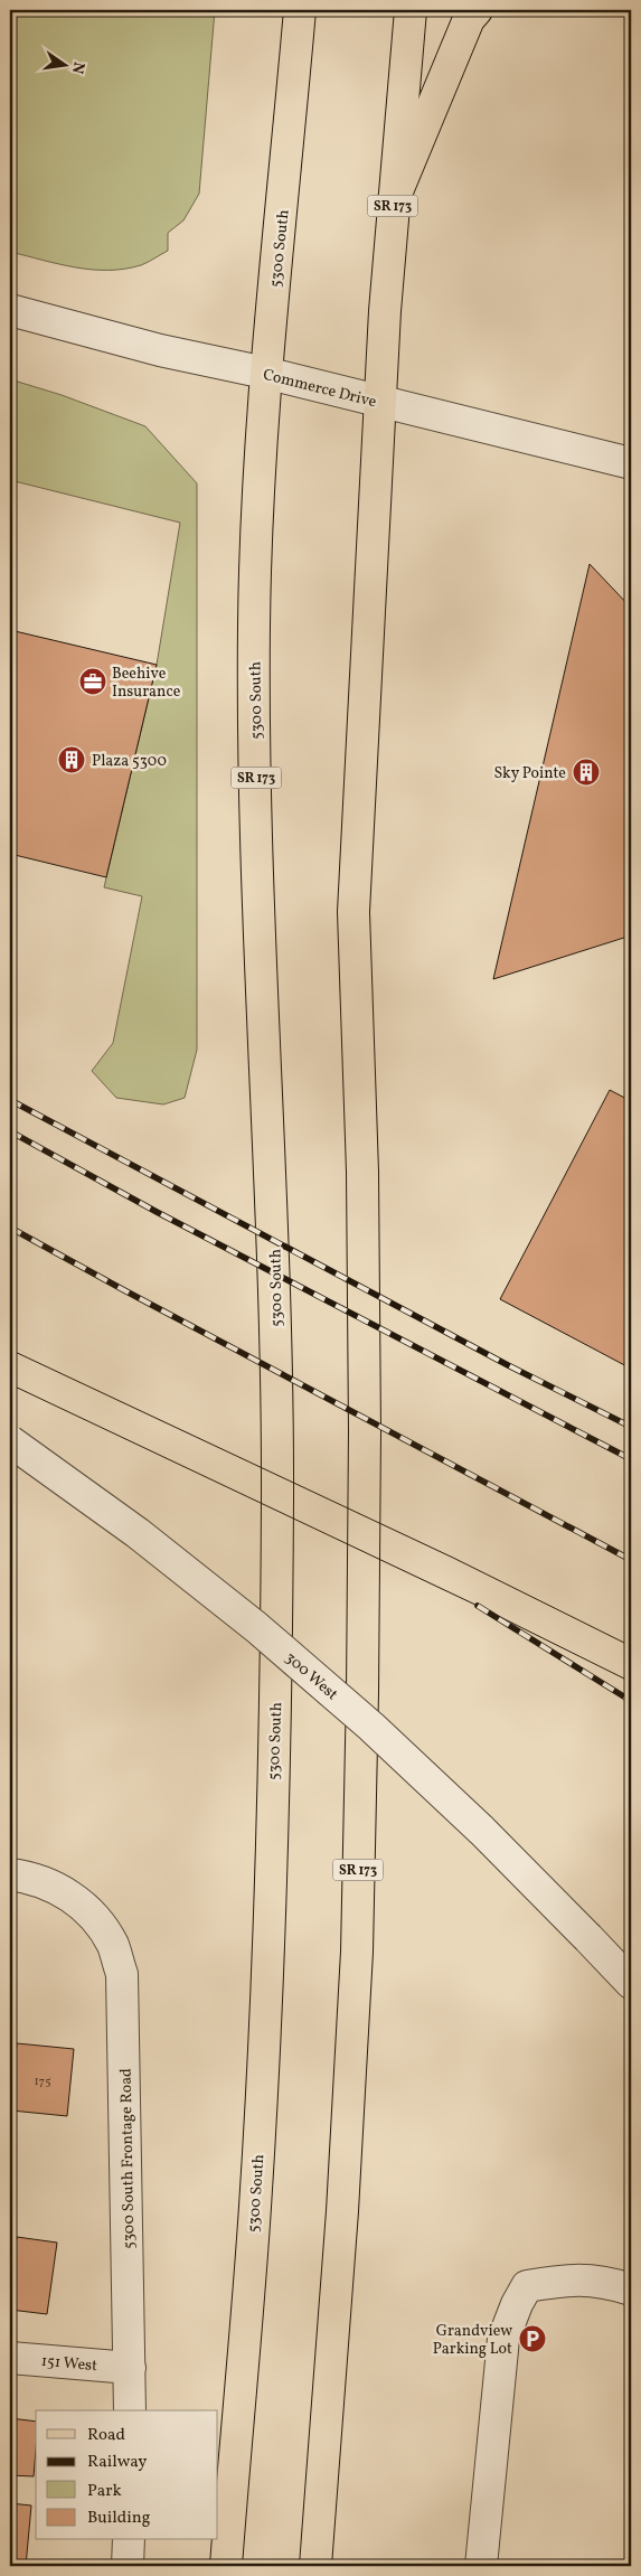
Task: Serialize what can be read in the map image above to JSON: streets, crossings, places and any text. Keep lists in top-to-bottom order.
{
  "streets": {
    "main road": ["SR 173", "5300 South"],
    "street": [
      "Commerce Drive",
      "300 West",
      "5300 South Frontage Road",
      "151 West"
    ]
  },
  "crossings": [
    ["SR 173", "Commerce Drive"],
    ["5300 South", "Commerce Drive"],
    ["5300 South Frontage Road", "151 West"]
  ],
  "places": {
    "office": ["Beehive Insurance"],
    "building": ["Plaza 5300", "Sky Pointe"],
    "parking": ["Grandview Parking Lot"]
  },
  "house_numbers": ["175"],
  "legend": [
    "Road",
    "Railway",
    "Park",
    "Building"
  ],
  "north": "right"
}
